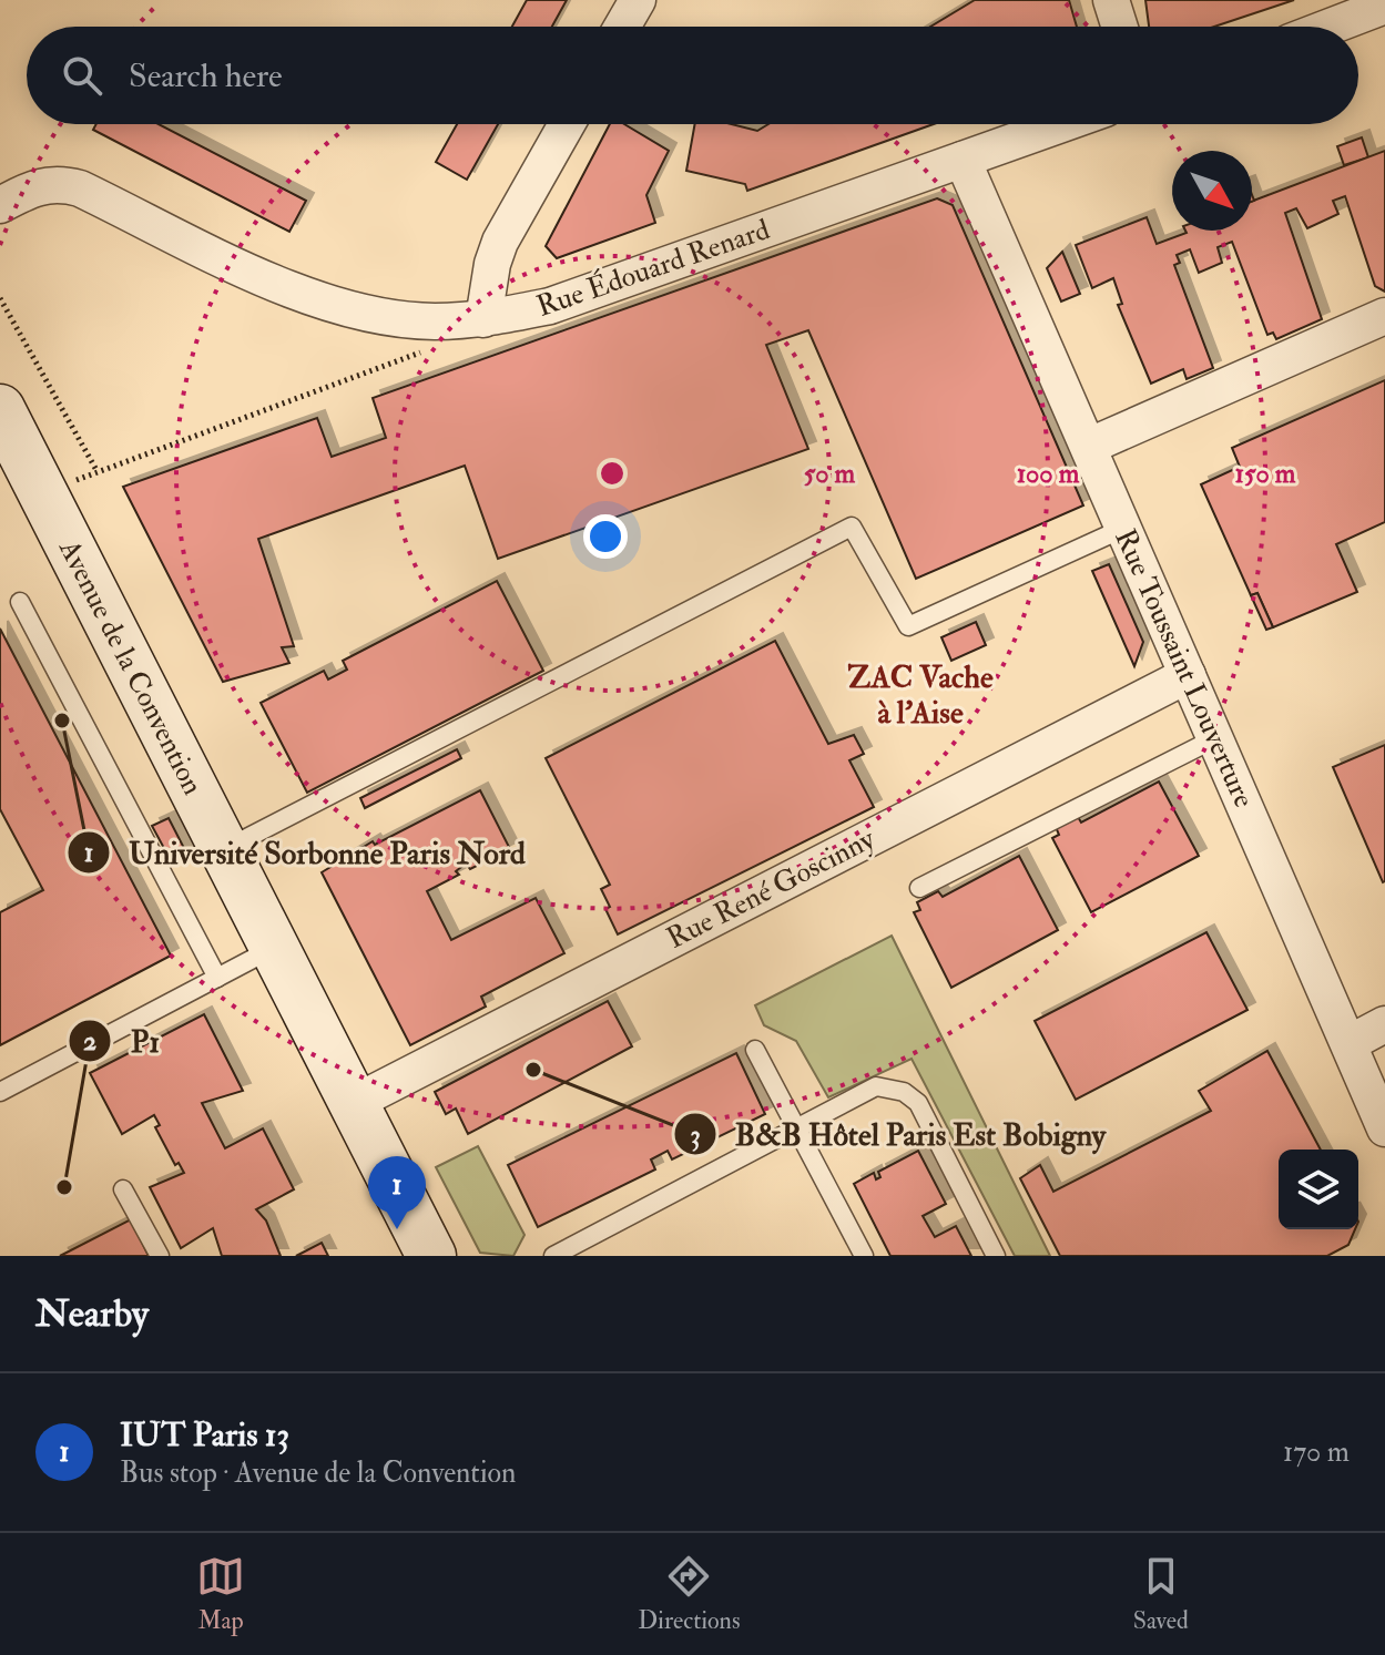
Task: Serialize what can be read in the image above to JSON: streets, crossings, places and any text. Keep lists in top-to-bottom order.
{
  "streets": {
    "street": [
      "Rue Édouard Renard",
      "Avenue de la Convention",
      "Rue Toussaint Louverture",
      "Rue René Goscinny"
    ]
  },
  "crossings": [
    ["Rue Édouard Renard", "Rue Toussaint Louverture"],
    ["Avenue de la Convention", "Rue René Goscinny"],
    ["Rue Toussaint Louverture", "Rue René Goscinny"]
  ],
  "districts": ["ZAC Vache à l'Aise"],
  "places": ["Université Sorbonne Paris Nord", "B&B Hôtel Paris Est Bobigny", "P1"],
  "north": "bottom right",
  "page": {
    "search": "Search here",
    "pins": "1",
    "heading": "Nearby",
    "list": [
      {
        "mark": "1",
        "name": "IUT Paris 13",
        "note": "Bus stop · Avenue de la Convention",
        "value": "170 m"
      }
    ],
    "nav": ["Map", "Directions", "Saved"]
  },
  "rings": ["50 m", "100 m", "150 m"]
}
